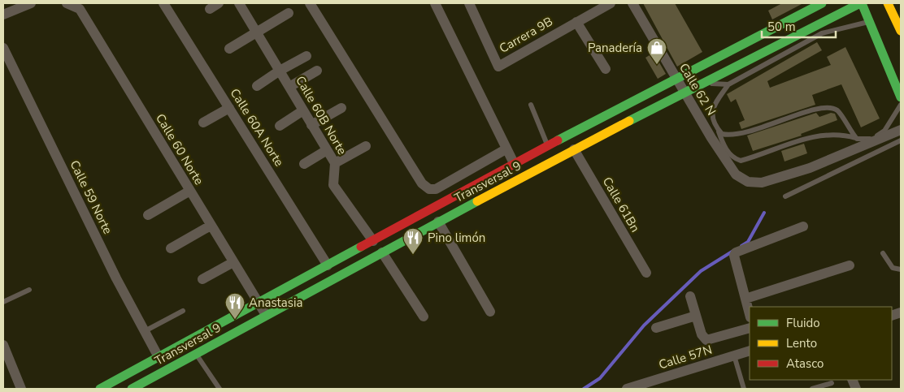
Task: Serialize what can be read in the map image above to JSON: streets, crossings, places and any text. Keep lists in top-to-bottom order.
{
  "streets": {
    "main road": ["Transversal 9"],
    "street": [
      "Carrera 9B",
      "Calle 62 N",
      "Calle 60B Norte",
      "Calle 60A Norte",
      "Calle 60 Norte",
      "Calle 59 Norte",
      "Calle 61Bn",
      "Calle 57N"
    ]
  },
  "crossings": [
    ["Calle 62 N", "Transversal 9"],
    ["Calle 60B Norte", "Transversal 9"],
    ["Calle 60A Norte", "Transversal 9"],
    ["Calle 60 Norte", "Transversal 9"],
    ["Transversal 9", "Calle 59 Norte"],
    ["Transversal 9", "Calle 61Bn"]
  ],
  "places": {
    "shop": ["Panadería"],
    "restaurant": ["Pino limón", "Anastasia"]
  },
  "legend": ["Fluido", "Lento", "Atasco"],
  "scale_bar": "50 m"
}
